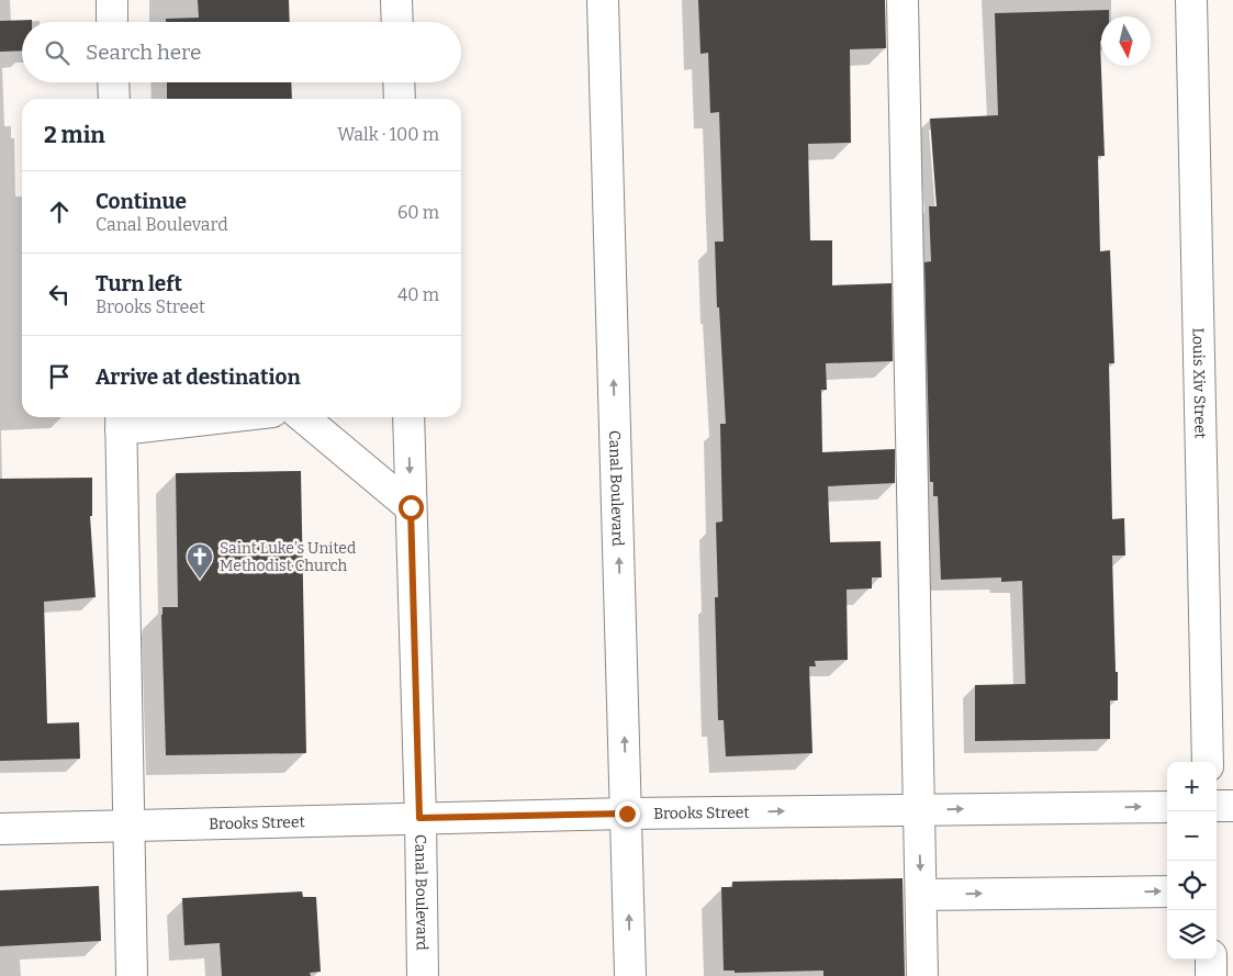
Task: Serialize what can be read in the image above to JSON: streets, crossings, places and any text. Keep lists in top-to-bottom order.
{
  "streets": {
    "street": ["Louis Xiv Street", "Canal Boulevard", "Brooks Street"]
  },
  "crossings": [
    ["Canal Boulevard", "Brooks Street"]
  ],
  "places": {
    "church": ["Saint Luke's United Methodist Church"]
  },
  "north": "bottom",
  "page": {
    "search": "Search here",
    "heading": ["2 min", "Walk · 100 m"],
    "list": [
      ["Continue", "Canal Boulevard", "60 m"],
      ["Turn left", "Brooks Street", "40 m"],
      "Arrive at destination"
    ],
    "map_buttons": ["+", "−"]
  }
}
